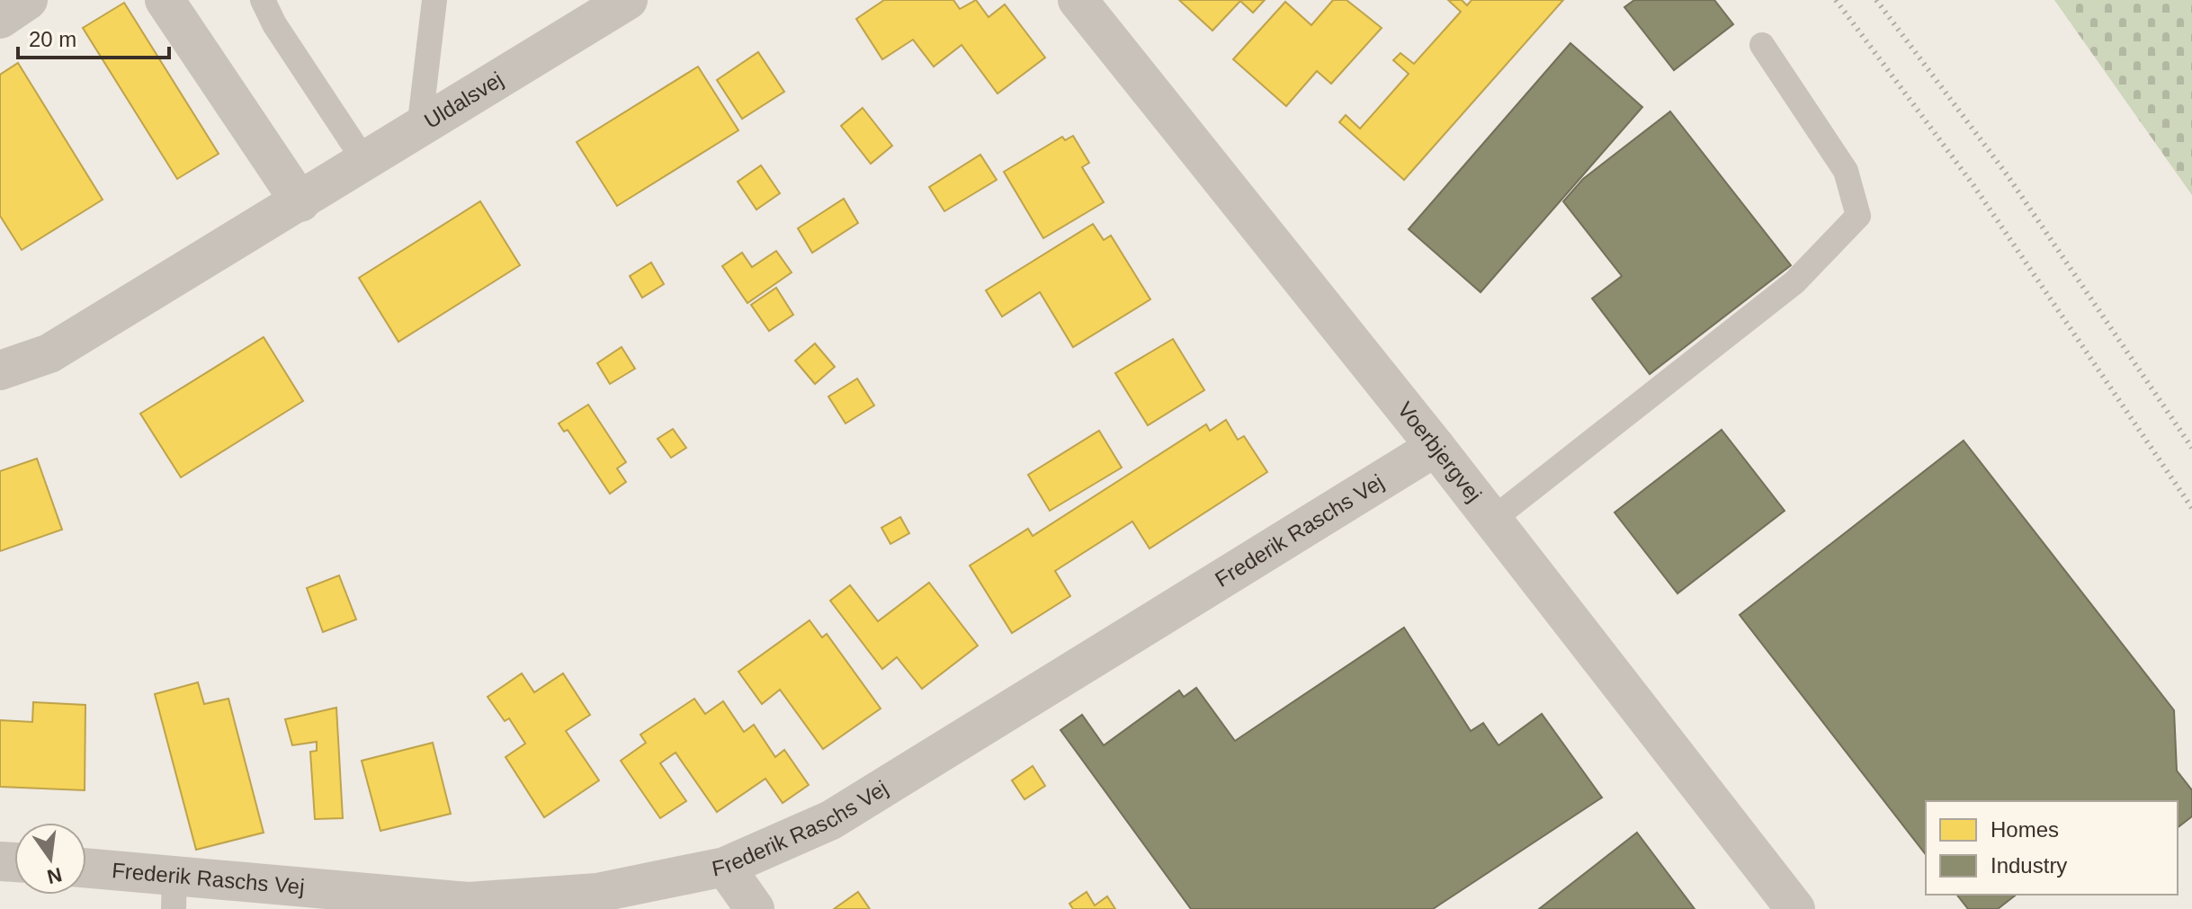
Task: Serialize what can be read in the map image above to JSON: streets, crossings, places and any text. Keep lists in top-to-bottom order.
{
  "streets": {
    "street": ["Uldalsvej", "Voerbjergvej", "Frederik Raschs Vej"]
  },
  "crossings": [
    ["Voerbjergvej", "Frederik Raschs Vej"]
  ],
  "legend": ["Homes", "Industry"],
  "scale_bar": "20 m",
  "north": "bottom"
}
